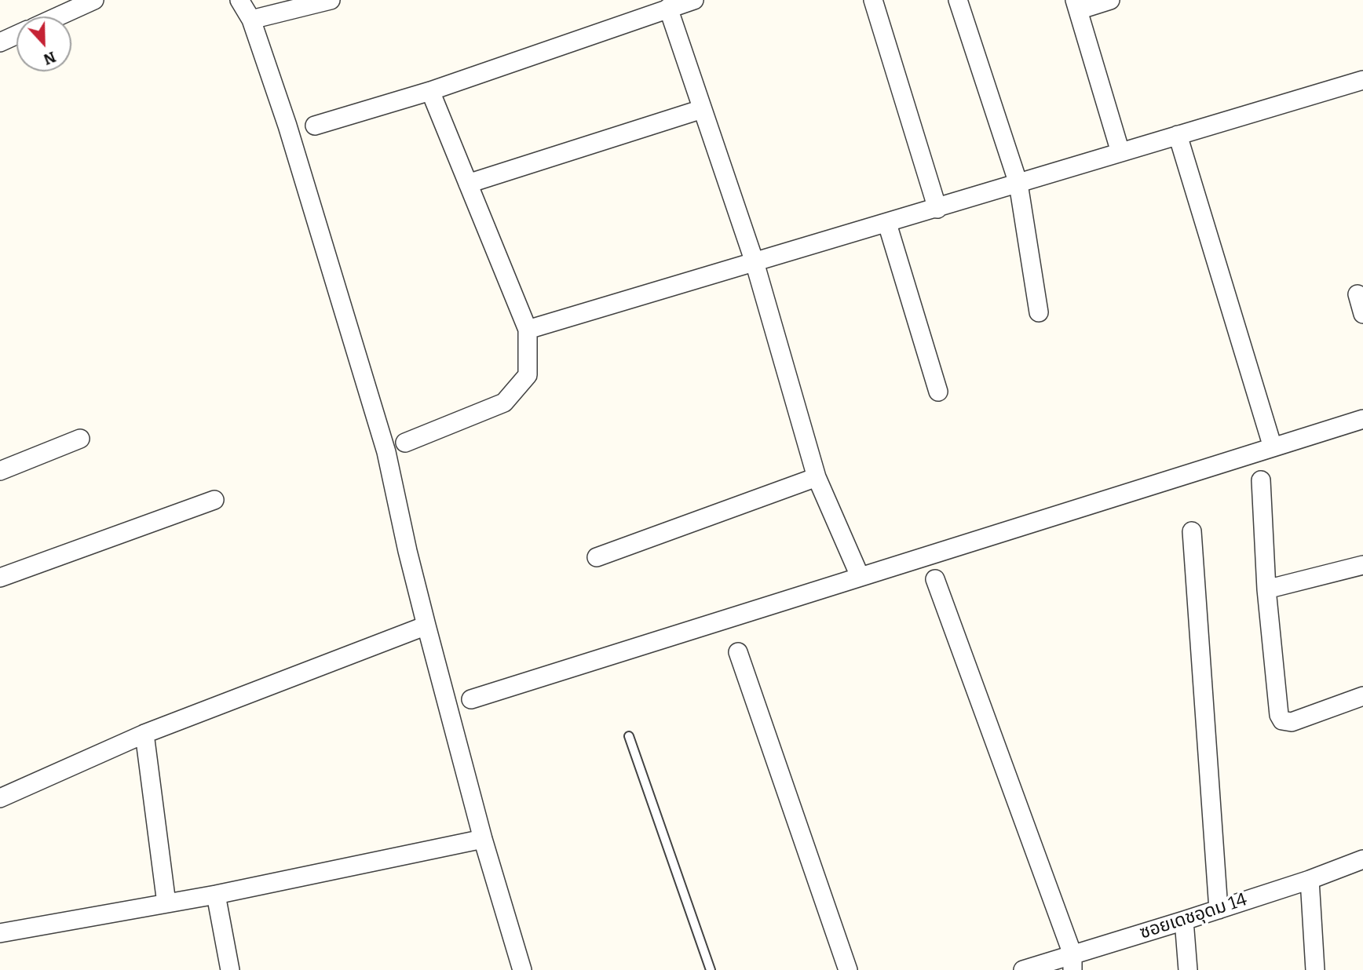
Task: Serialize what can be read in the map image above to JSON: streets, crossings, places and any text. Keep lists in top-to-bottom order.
{
  "streets": {
    "street": ["ซอยเดชอุดม 14"]
  },
  "north": "bottom"
}
